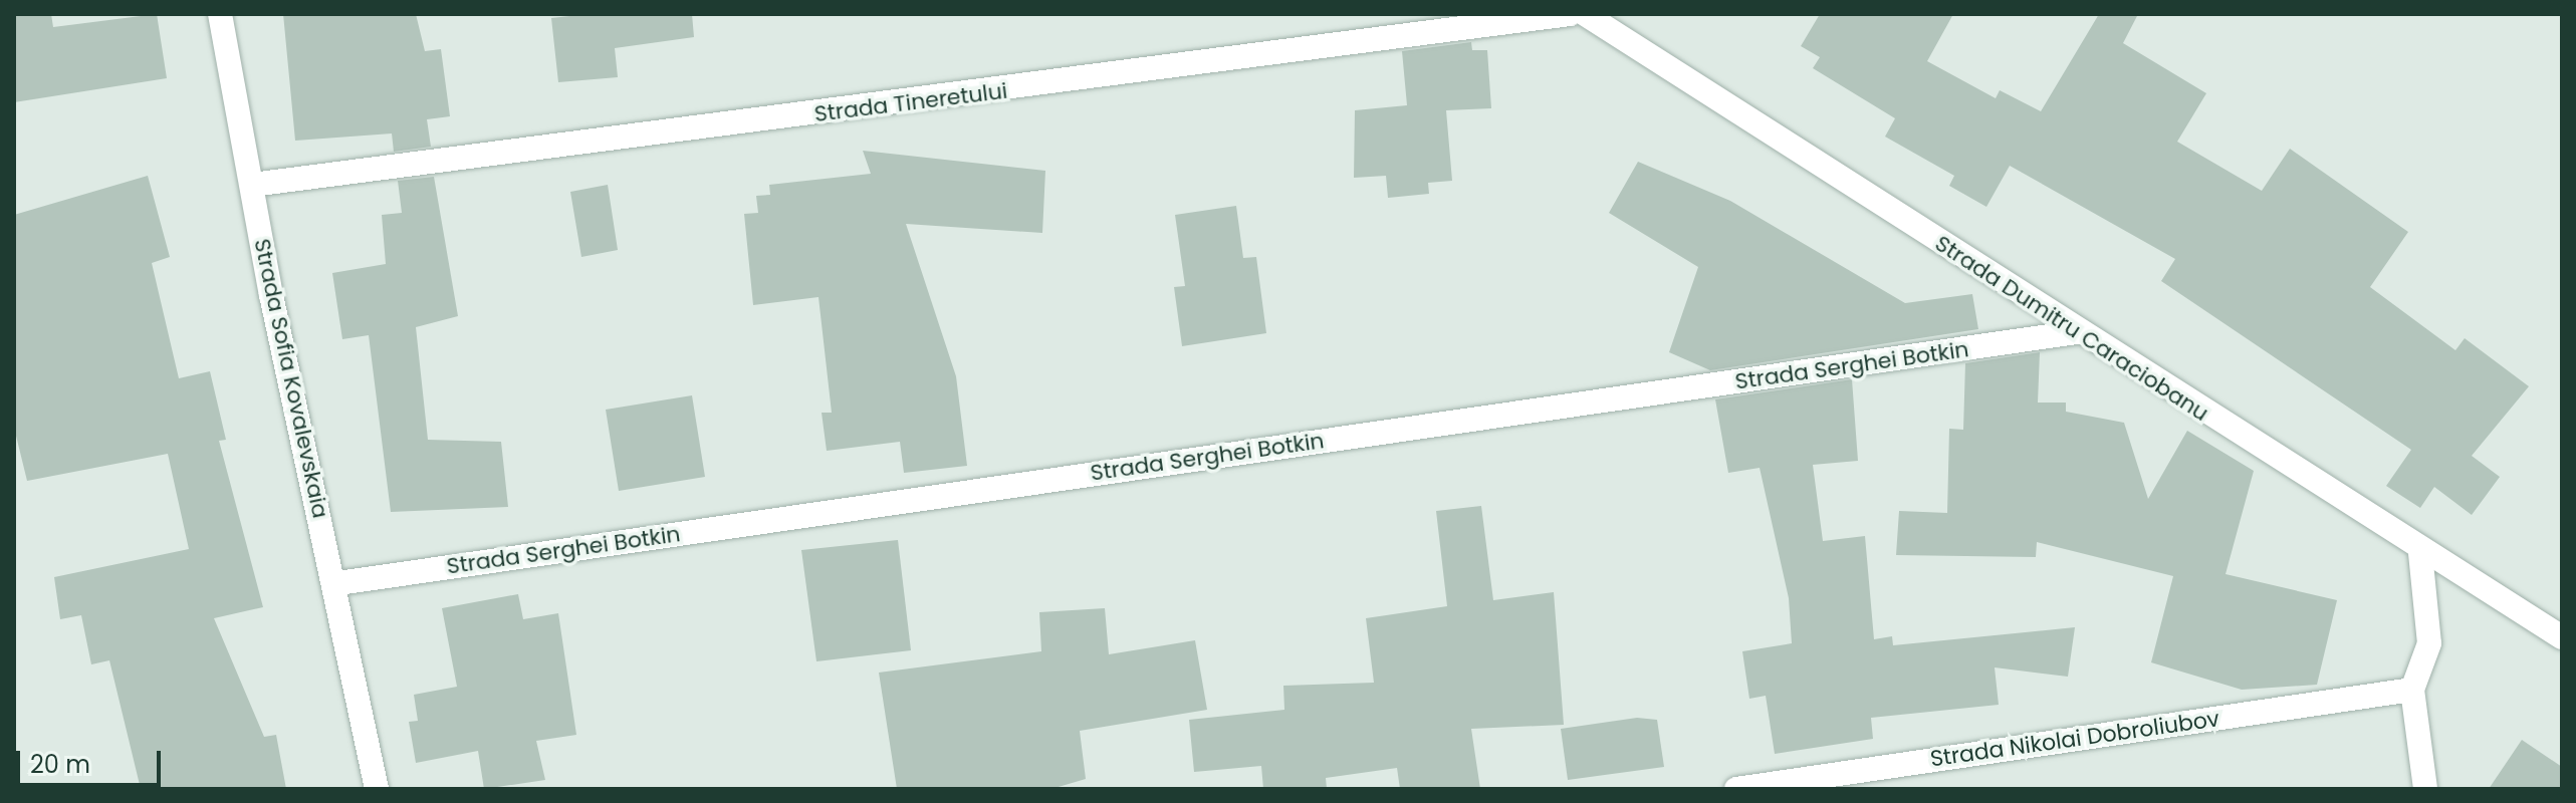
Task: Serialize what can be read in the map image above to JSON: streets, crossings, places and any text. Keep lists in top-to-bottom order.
{
  "streets": {
    "street": [
      "Strada Tineretului",
      "Strada Dumitru Caraciobanu",
      "Strada Serghei Botkin",
      "Strada Sofia Kovalevskaia",
      "Strada Nikolai Dobroliubov"
    ]
  },
  "crossings": [
    ["Strada Tineretului", "Strada Sofia Kovalevskaia"],
    ["Strada Dumitru Caraciobanu", "Strada Serghei Botkin"],
    ["Strada Serghei Botkin", "Strada Sofia Kovalevskaia"]
  ],
  "scale_bar": "20 m"
}
